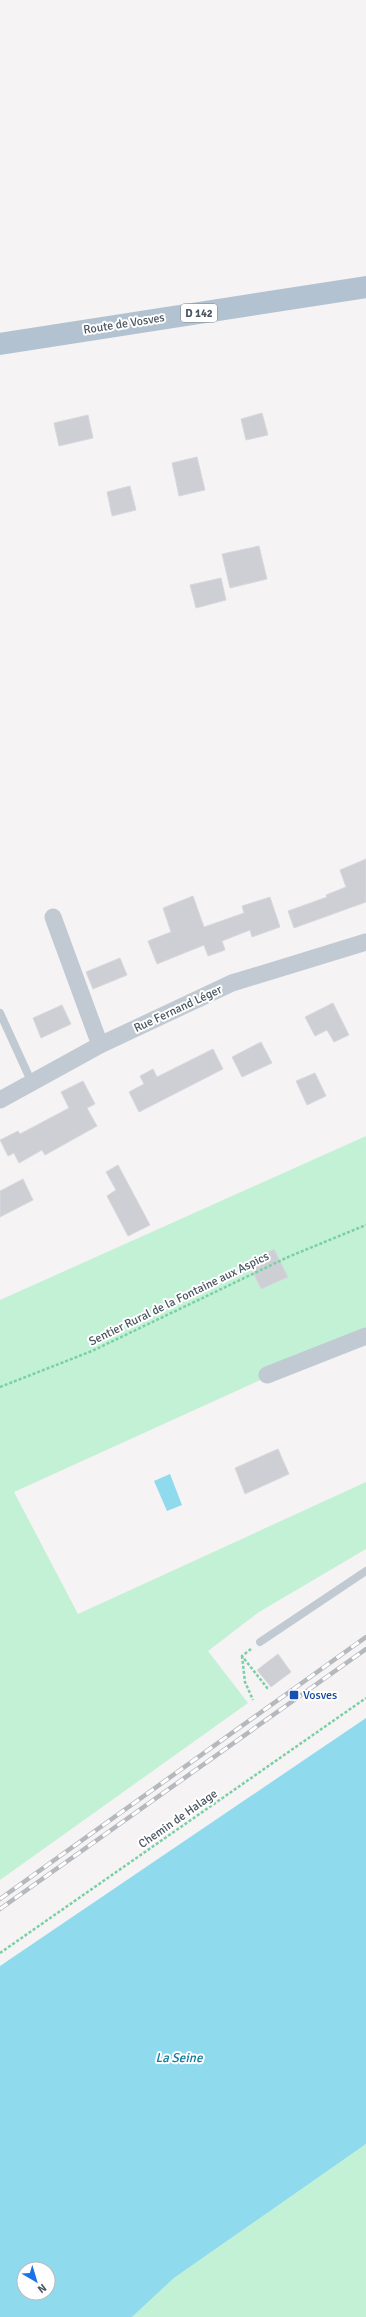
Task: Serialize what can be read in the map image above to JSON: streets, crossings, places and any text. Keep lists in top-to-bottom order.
{
  "streets": {
    "main road": ["D 142", "Route de Vosves"],
    "street": ["Rue Fernand Léger"],
    "path": ["Sentier Rural de la Fontaine aux Aspics", "Chemin de Halage"]
  },
  "water": ["La Seine"],
  "places": {
    "transit": ["Vosves"]
  },
  "north": "bottom right"
}
